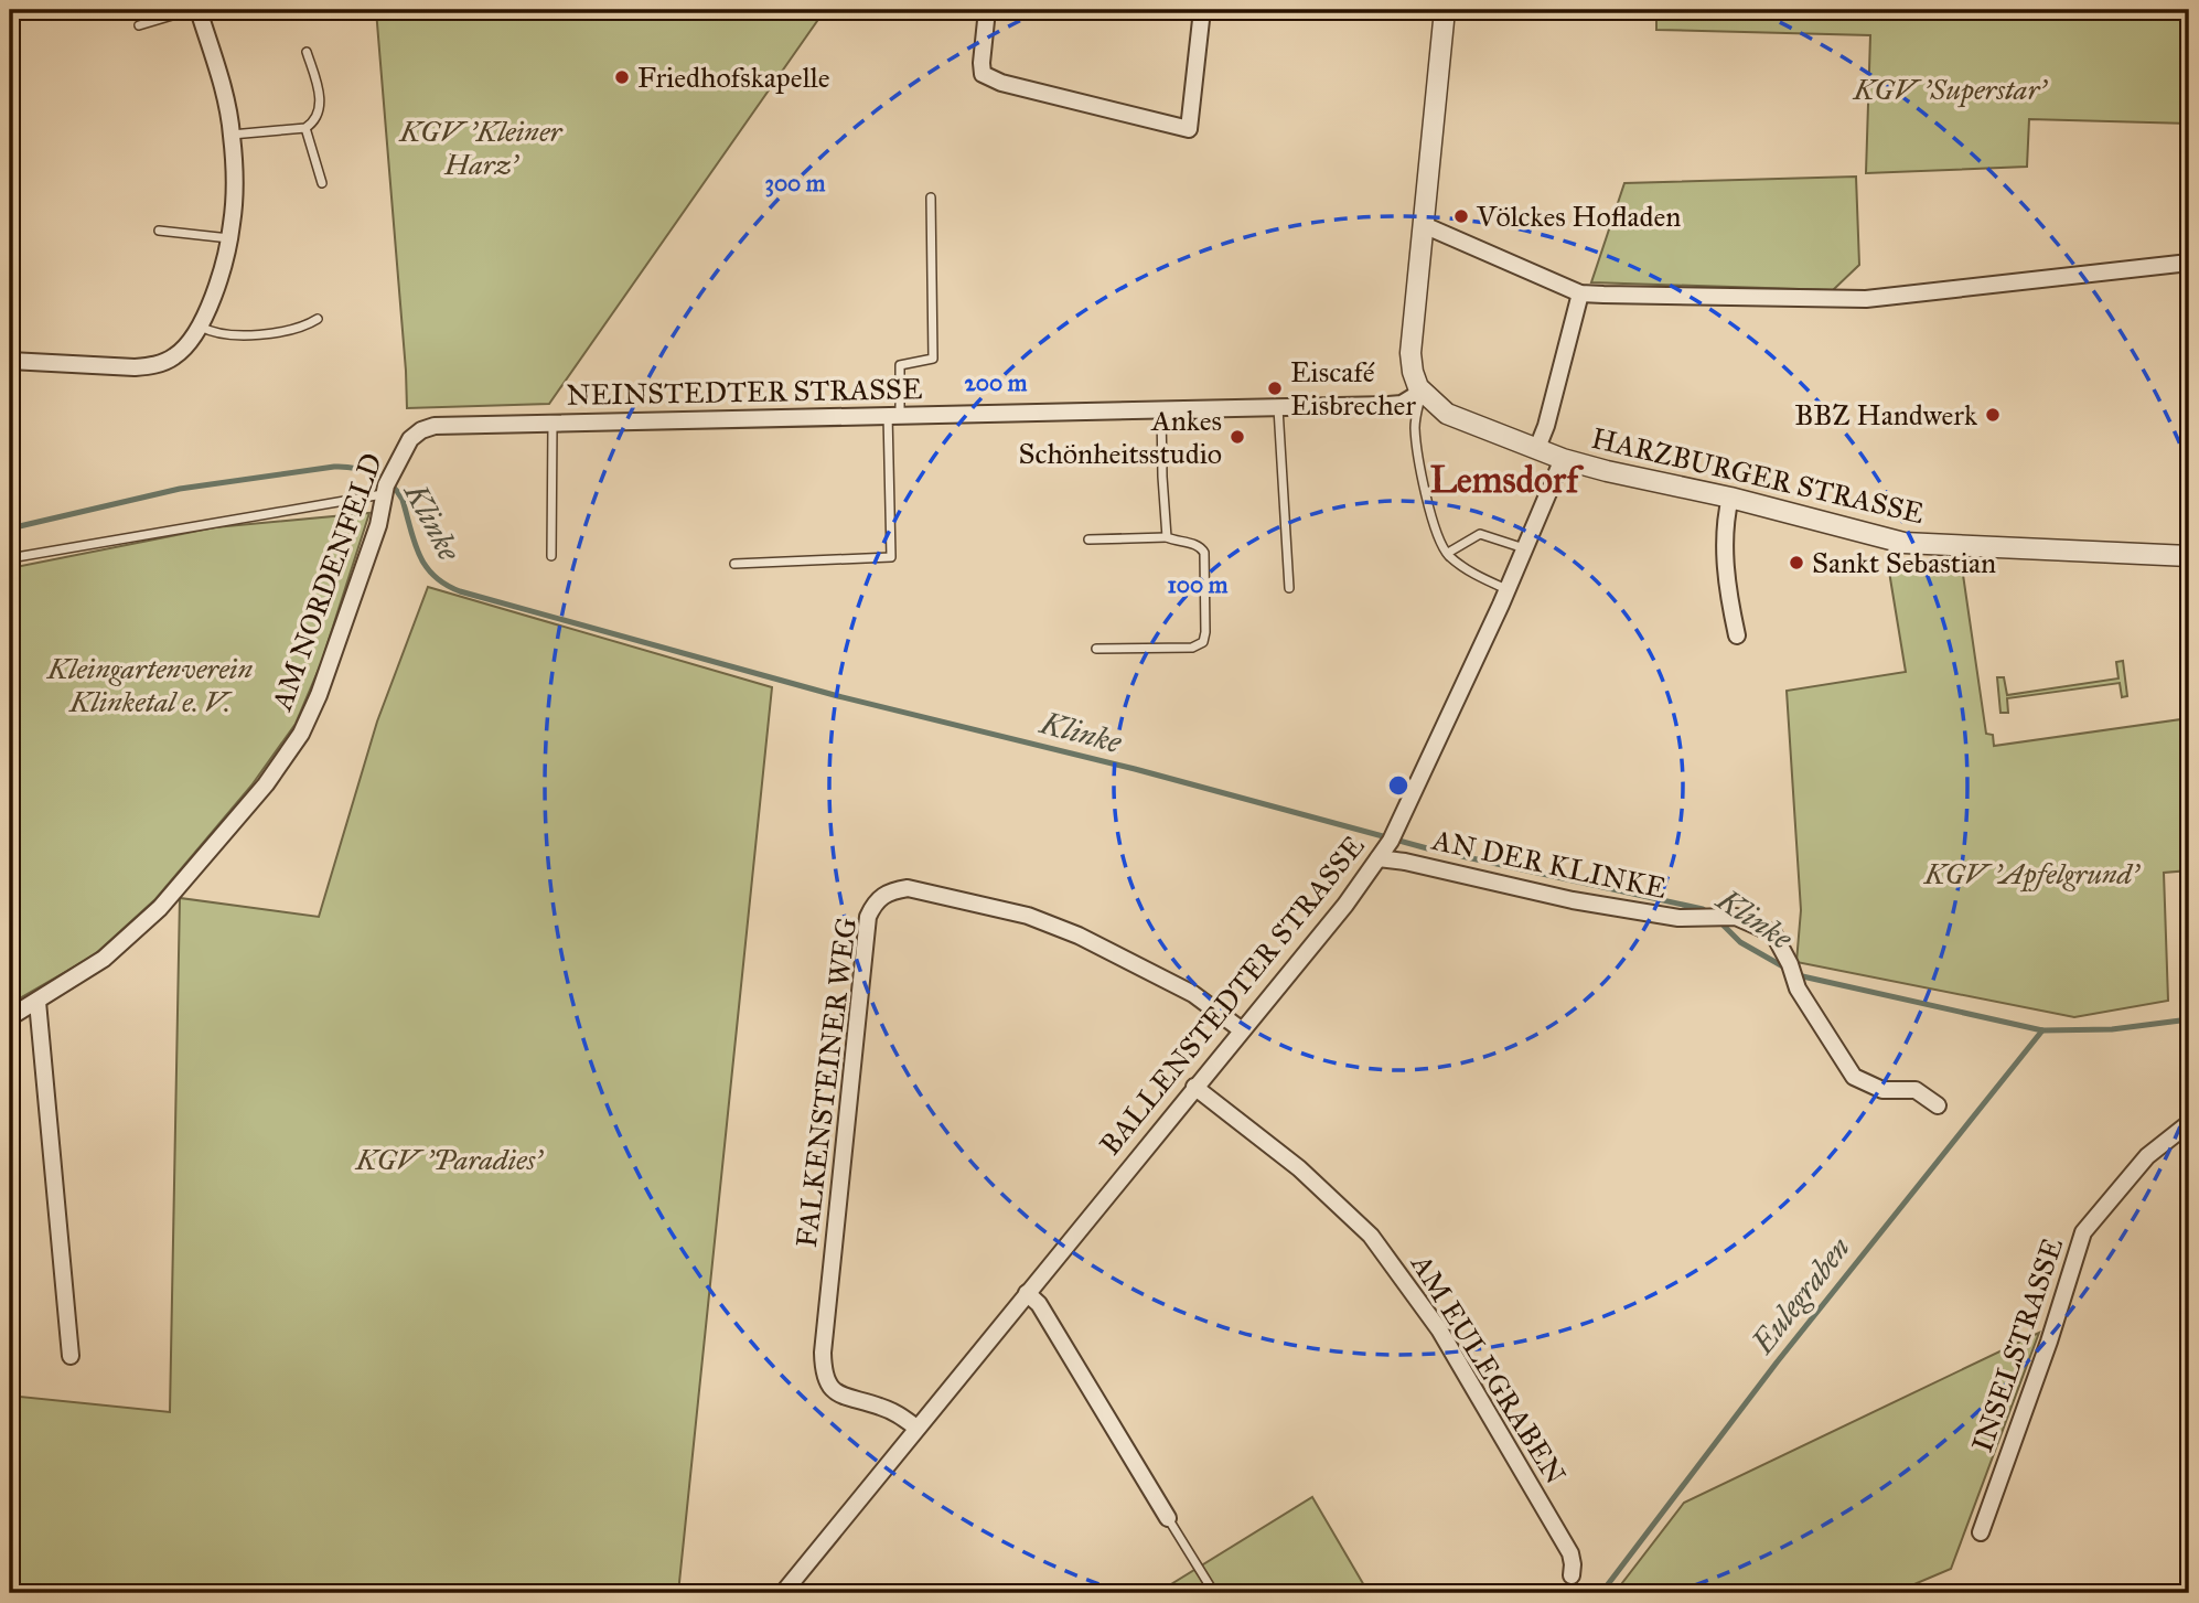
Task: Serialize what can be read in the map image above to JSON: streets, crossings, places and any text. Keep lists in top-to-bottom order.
{
  "streets": {
    "street": [
      "NEINSTEDTER STRASSE",
      "HARZBURGER STRASSE",
      "AM NORDENFELD",
      "AN DER KLINKE",
      "BALLENSTEDTER STRASSE",
      "FALKENSTEINER WEG",
      "INSELSTRASSE",
      "AM EULEGRABEN"
    ]
  },
  "crossings": [
    ["NEINSTEDTER STRASSE", "HARZBURGER STRASSE"],
    ["NEINSTEDTER STRASSE", "AM NORDENFELD"],
    ["HARZBURGER STRASSE", "BALLENSTEDTER STRASSE"],
    ["AN DER KLINKE", "BALLENSTEDTER STRASSE"],
    ["BALLENSTEDTER STRASSE", "FALKENSTEINER WEG"],
    ["BALLENSTEDTER STRASSE", "AM EULEGRABEN"]
  ],
  "districts": ["Lemsdorf"],
  "water": ["Klinke", "Eulegraben"],
  "parks": [
    "KGV 'Superstar'",
    "KGV 'Kleiner Harz'",
    "Kleingartenverein Klinketal e. V.",
    "KGV 'Apfelgrund'",
    "KGV 'Paradies'"
  ],
  "places": [
    "Friedhofskapelle",
    "Völckes Hofladen",
    "Eiscafé Eisbrecher",
    "BBZ Handwerk",
    "Ankes Schönheitsstudio",
    "Sankt Sebastian"
  ],
  "rings": ["300 m", "200 m", "100 m"]
}
